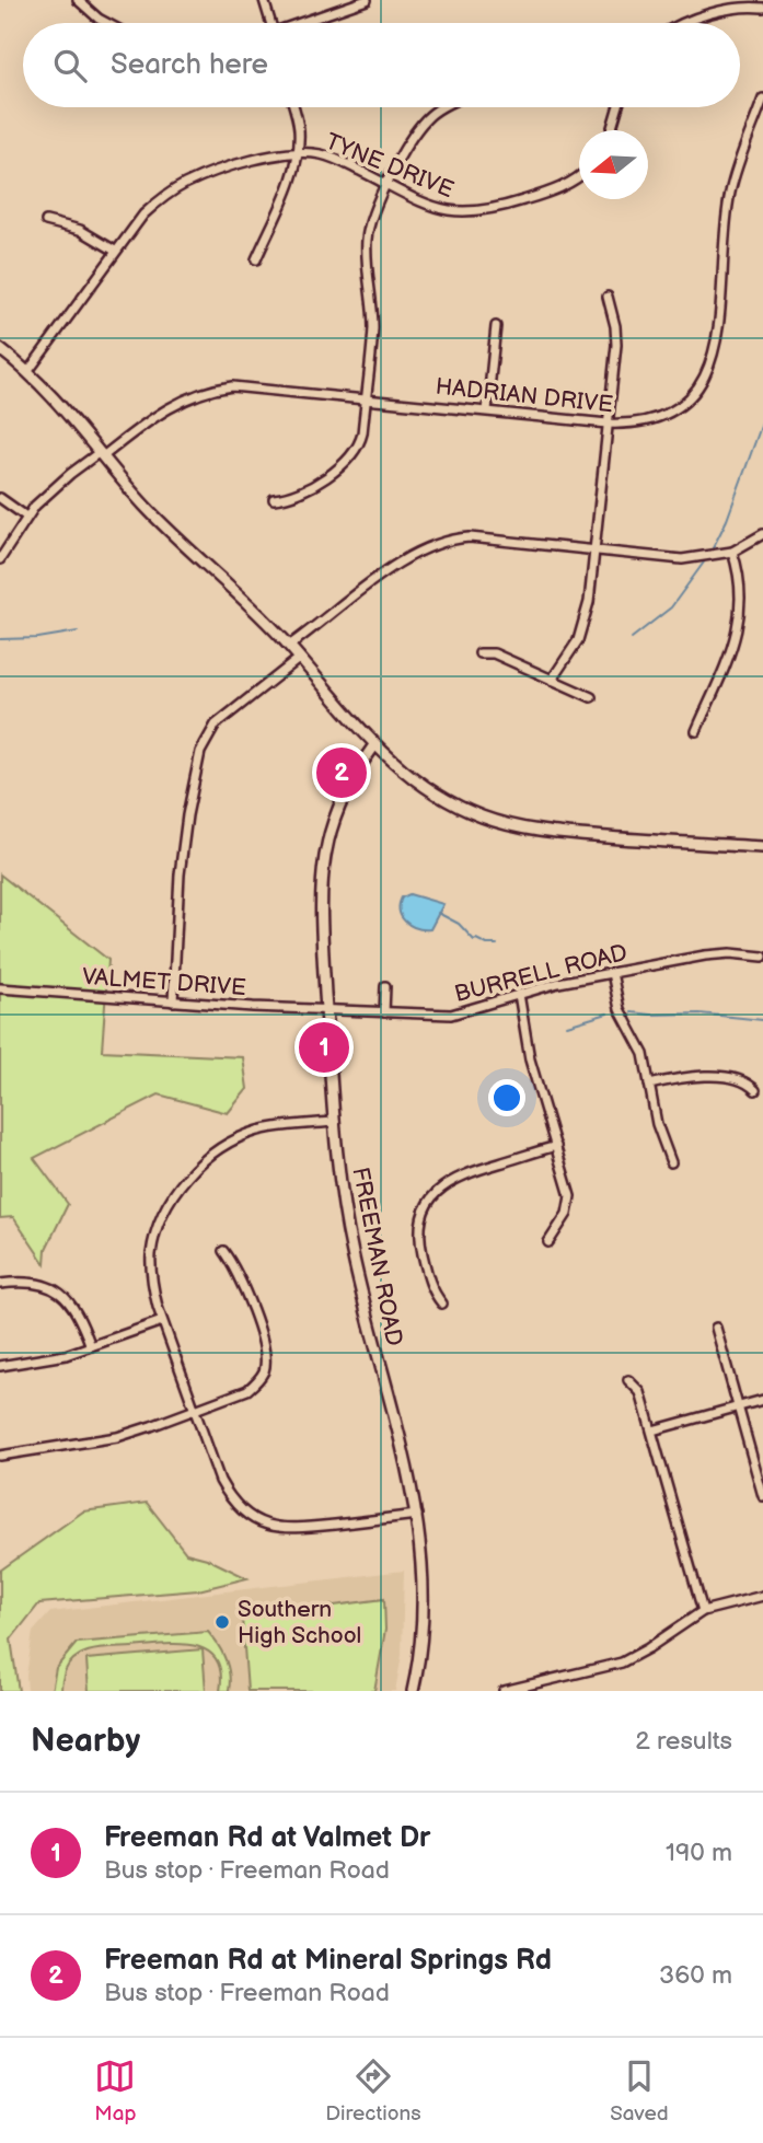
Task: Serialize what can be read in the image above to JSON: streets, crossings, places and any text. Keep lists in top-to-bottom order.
{
  "streets": {
    "street": [
      "TYNE DRIVE",
      "HADRIAN DRIVE",
      "BURRELL ROAD",
      "VALMET DRIVE",
      "FREEMAN ROAD"
    ]
  },
  "crossings": [
    ["BURRELL ROAD", "VALMET DRIVE"],
    ["BURRELL ROAD", "FREEMAN ROAD"],
    ["VALMET DRIVE", "FREEMAN ROAD"]
  ],
  "places": ["Southern High School"],
  "north": "left",
  "page": {
    "search": "Search here",
    "pins": ["2", "1"],
    "heading": ["Nearby", "2 results"],
    "list": [
      {
        "mark": "1",
        "name": "Freeman Rd at Valmet Dr",
        "note": "Bus stop · Freeman Road",
        "value": "190 m"
      },
      {
        "mark": "2",
        "name": "Freeman Rd at Mineral Springs Rd",
        "note": "Bus stop · Freeman Road",
        "value": "360 m"
      }
    ],
    "nav": ["Map", "Directions", "Saved"]
  }
}
